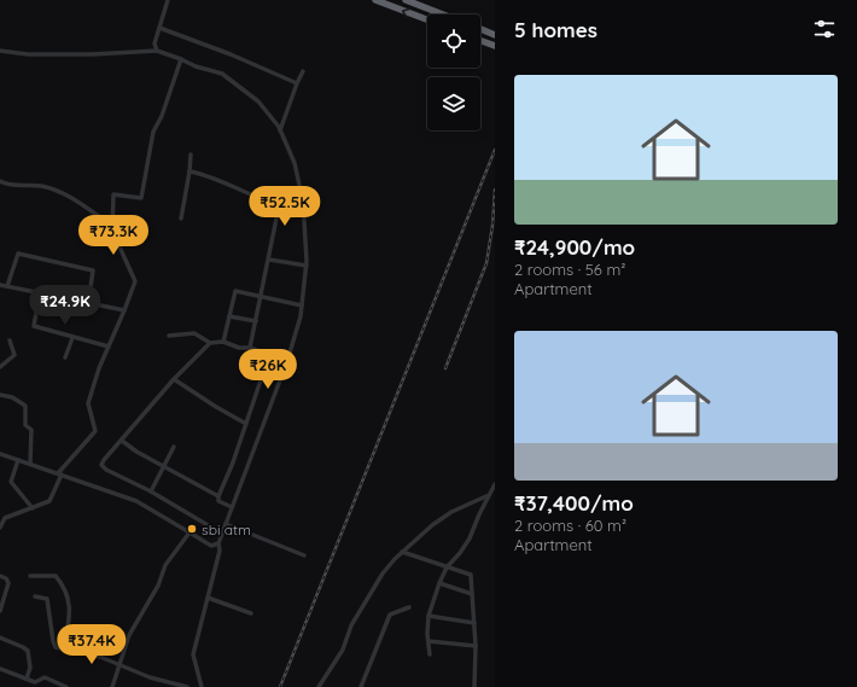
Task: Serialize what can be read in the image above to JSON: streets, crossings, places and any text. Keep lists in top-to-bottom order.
{
  "places": ["sbi atm"],
  "page": {
    "heading": "5 homes",
    "list": [
      {
        "name": "₹24,900/mo",
        "note": "2 rooms · 56 m² · Apartment"
      },
      {
        "name": "₹37,400/mo",
        "note": "2 rooms · 60 m² · Apartment"
      }
    ],
    "price": [
      "₹52.5K",
      "₹73.3K",
      "₹24.9K",
      "₹26K",
      "₹37.4K"
    ]
  }
}
